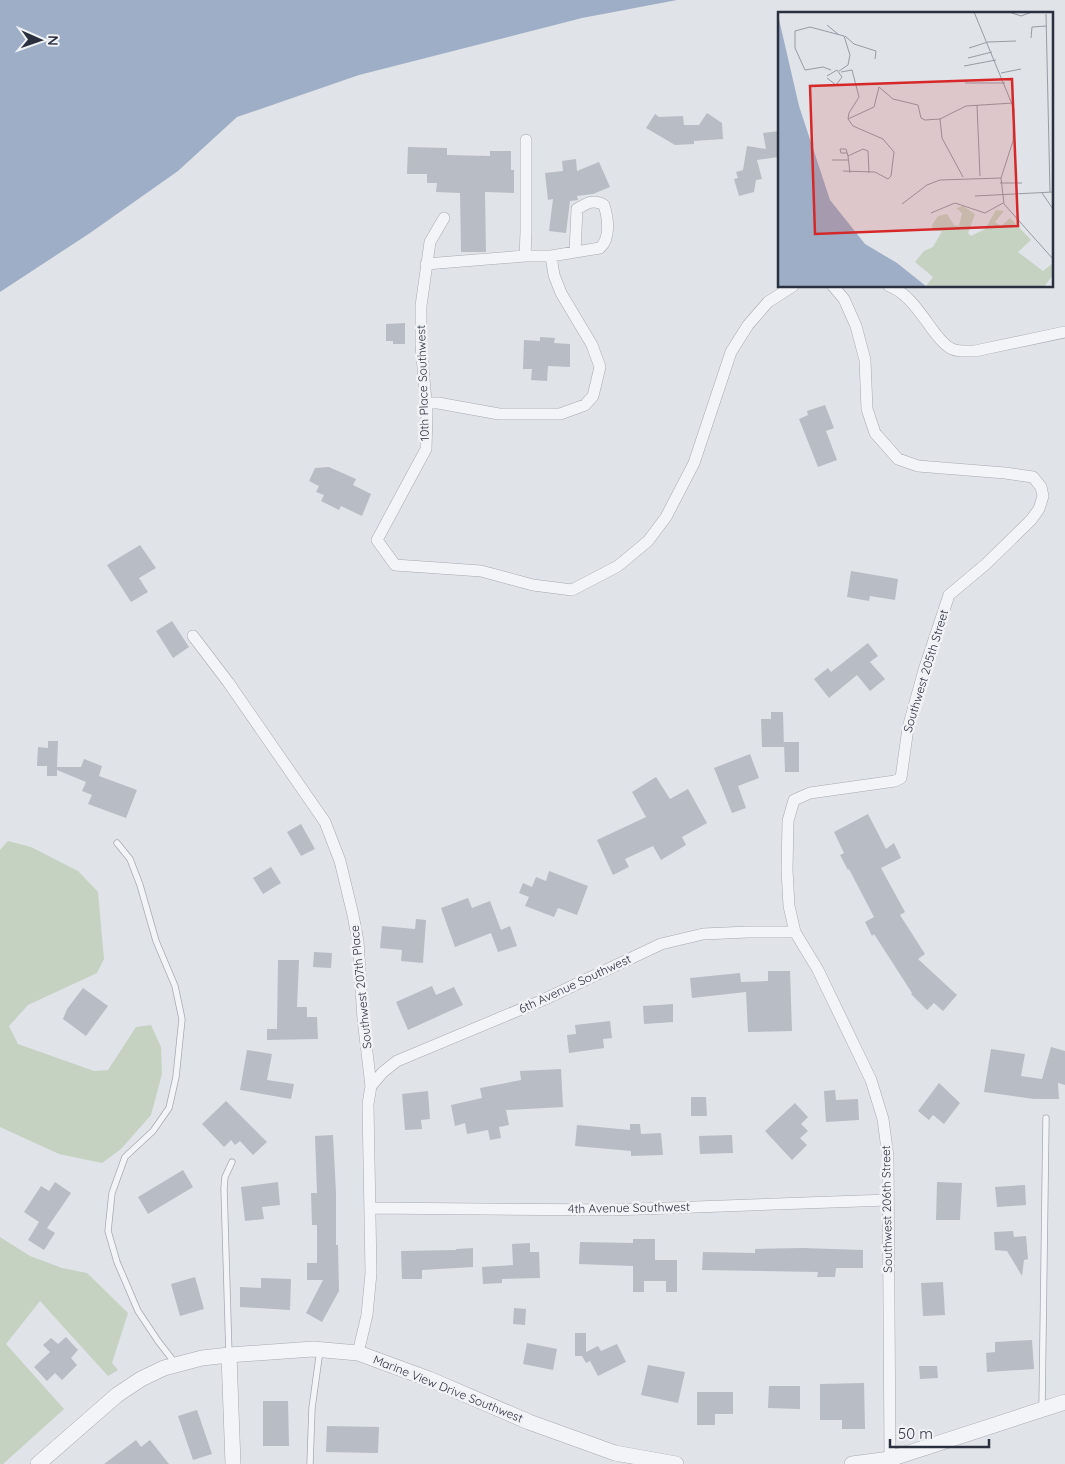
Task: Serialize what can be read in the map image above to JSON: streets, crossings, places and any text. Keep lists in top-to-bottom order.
{
  "streets": {
    "street": [
      "10th Place Southwest",
      "Southwest 205th Street",
      "6th Avenue Southwest",
      "Southwest 207th Place",
      "4th Avenue Southwest",
      "Southwest 206th Street",
      "Marine View Drive Southwest"
    ]
  },
  "crossings": [
    ["Southwest 205th Street", "Southwest 206th Street"],
    ["6th Avenue Southwest", "Southwest 207th Place"],
    ["6th Avenue Southwest", "Southwest 206th Street"],
    ["Southwest 207th Place", "4th Avenue Southwest"],
    ["Southwest 207th Place", "Marine View Drive Southwest"],
    ["4th Avenue Southwest", "Southwest 206th Street"]
  ],
  "scale_bar": "50 m",
  "north": "right"
}
